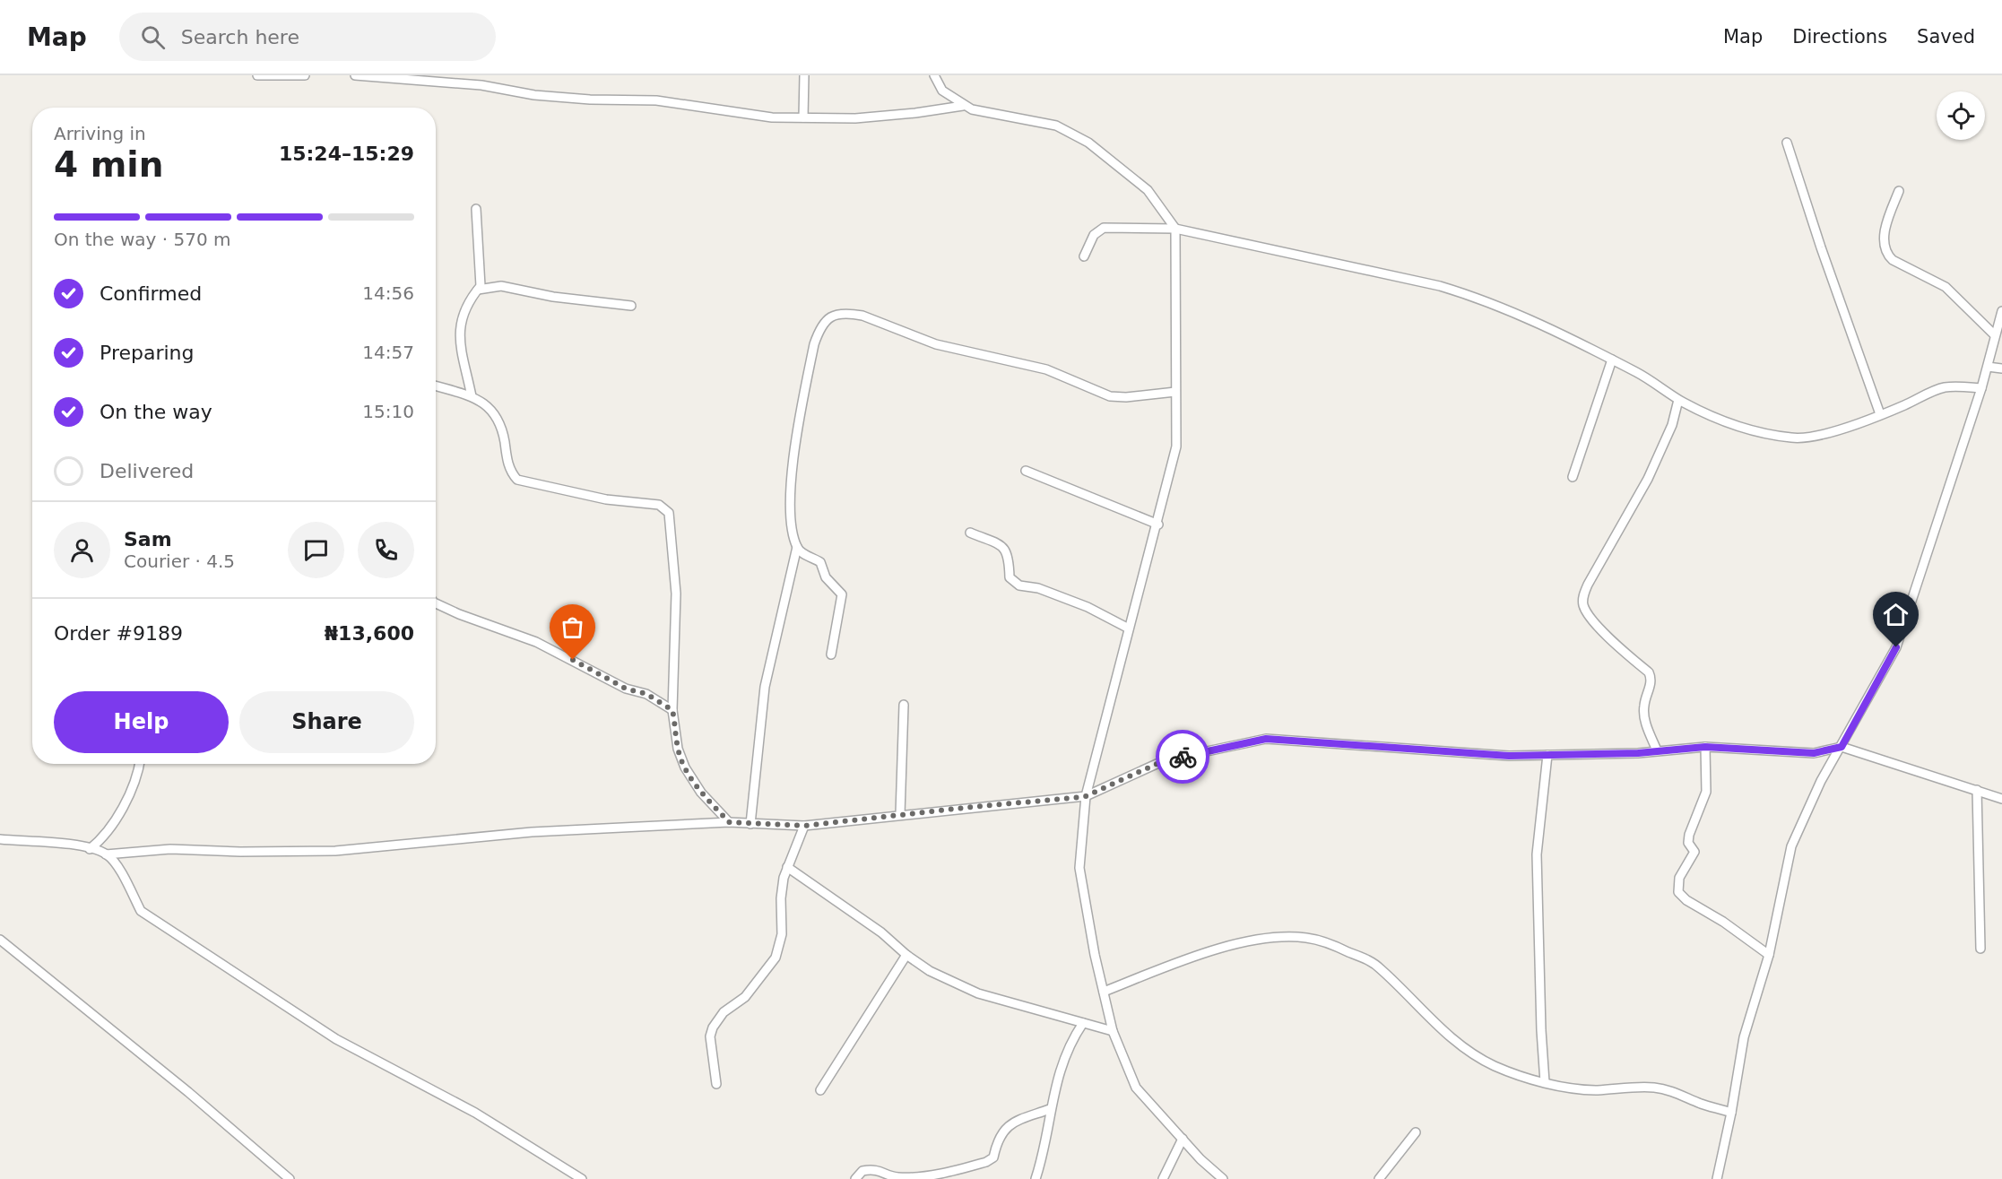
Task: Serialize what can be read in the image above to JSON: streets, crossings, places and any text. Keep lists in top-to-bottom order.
{
  "page": {
    "header": "Map",
    "search": "Search here",
    "nav": ["Map", "Directions", "Saved"],
    "heading": ["4 min", "Arriving in", "15:24–15:29"],
    "panel": [
      "Sam",
      "Courier · 4.5",
      "Order #9189",
      "₦13,600"
    ],
    "bar": "On the way · 570 m",
    "list": [
      ["Confirmed", "14:56"],
      ["Preparing", "14:57"],
      ["On the way", "15:10"],
      "Delivered"
    ],
    "buttons": ["Help", "Share"]
  }
}
